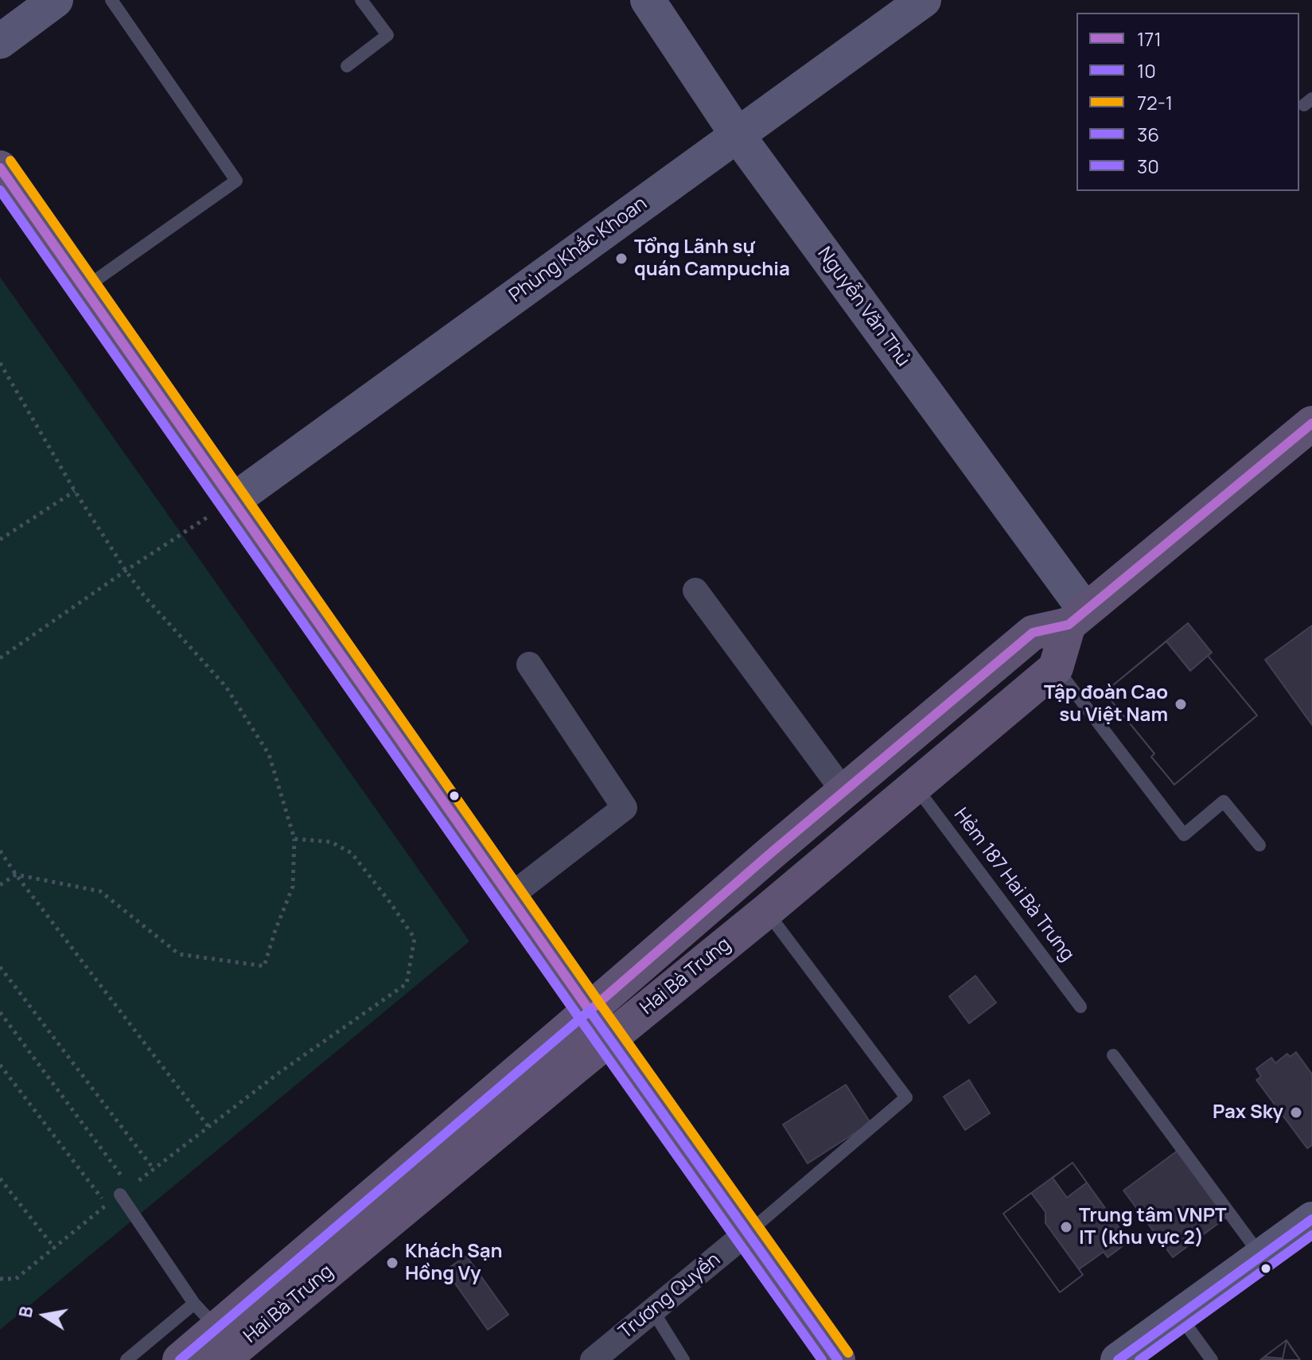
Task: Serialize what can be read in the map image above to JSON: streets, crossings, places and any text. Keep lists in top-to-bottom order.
{
  "streets": {
    "main road": ["Hai Bà Trưng"],
    "street": ["Phùng Khắc Khoan", "Nguyễn Văn Thủ", "Trương Quyền"],
    "lane": ["Hẻm 187 Hai Bà Trưng"]
  },
  "crossings": [
    ["Phùng Khắc Khoan", "Nguyễn Văn Thủ"],
    ["Nguyễn Văn Thủ", "Hai Bà Trưng"],
    ["Hẻm 187 Hai Bà Trưng", "Hai Bà Trưng"]
  ],
  "places": [
    "Tổng Lãnh sự quán Campuchia",
    "Tập đoàn Cao su Việt Nam",
    "Pax Sky",
    "Trung tâm VNPT IT (khu vực 2)",
    "Khách Sạn Hồng Vy"
  ],
  "lines": [
    "transit line 72-1",
    "transit line 171",
    "transit line 10",
    "transit line 36",
    "transit line 30"
  ],
  "legend": [
    "171",
    "10",
    "72-1",
    "36",
    "30"
  ],
  "north": "left"
}
